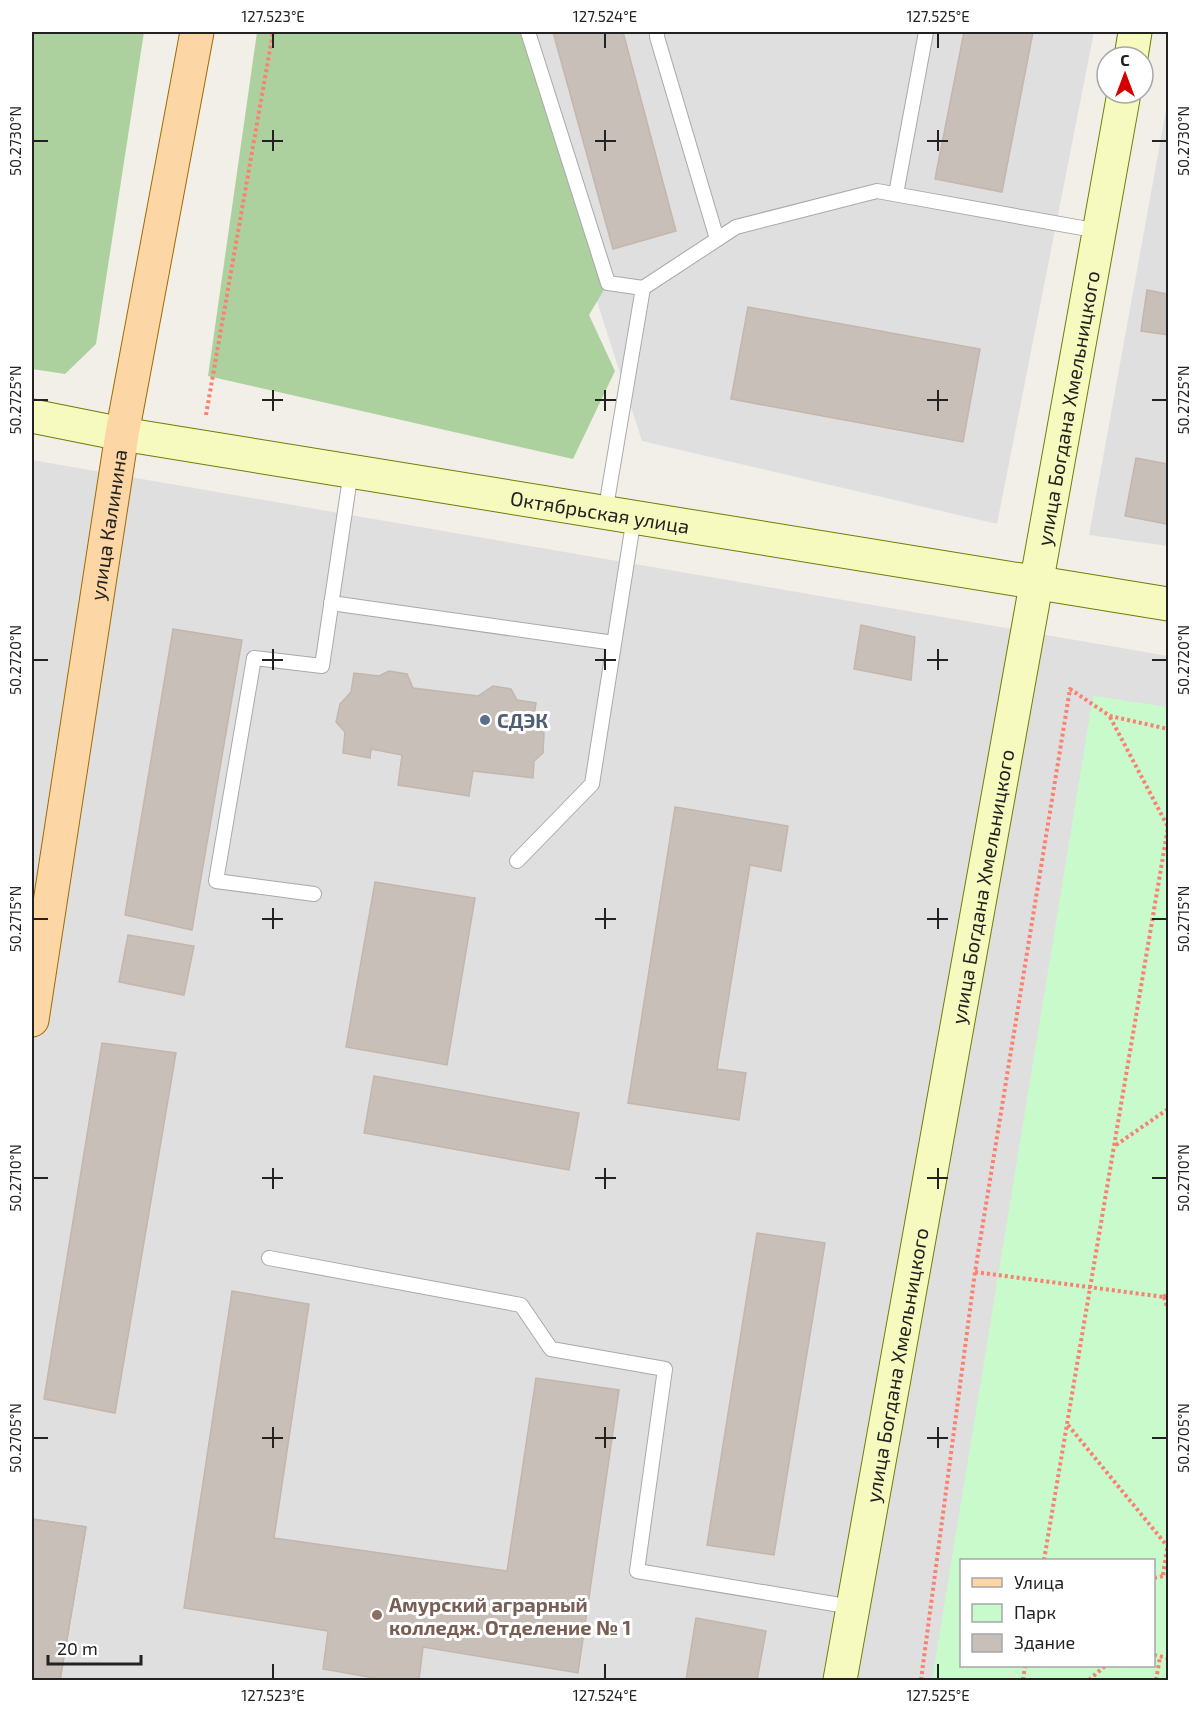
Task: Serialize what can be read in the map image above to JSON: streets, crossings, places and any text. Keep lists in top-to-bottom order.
{
  "streets": {
    "main road": ["улица Калинина"],
    "street": ["улица Богдана Хмельницкого", "Октябрьская улица"]
  },
  "crossings": [
    ["улица Богдана Хмельницкого", "Октябрьская улица"],
    ["Октябрьская улица", "улица Калинина"]
  ],
  "places": ["СДЭК", "Амурский аграрный колледж. Отделение № 1"],
  "legend": ["Улица", "Парк", "Здание"],
  "scale_bar": "20 m",
  "north": "top",
  "coordinates": [
    "127.523°E",
    "127.524°E",
    "127.525°E",
    "50.2730°N",
    "50.2725°N",
    "50.2720°N",
    "50.2715°N",
    "50.2710°N",
    "50.2705°N"
  ]
}
